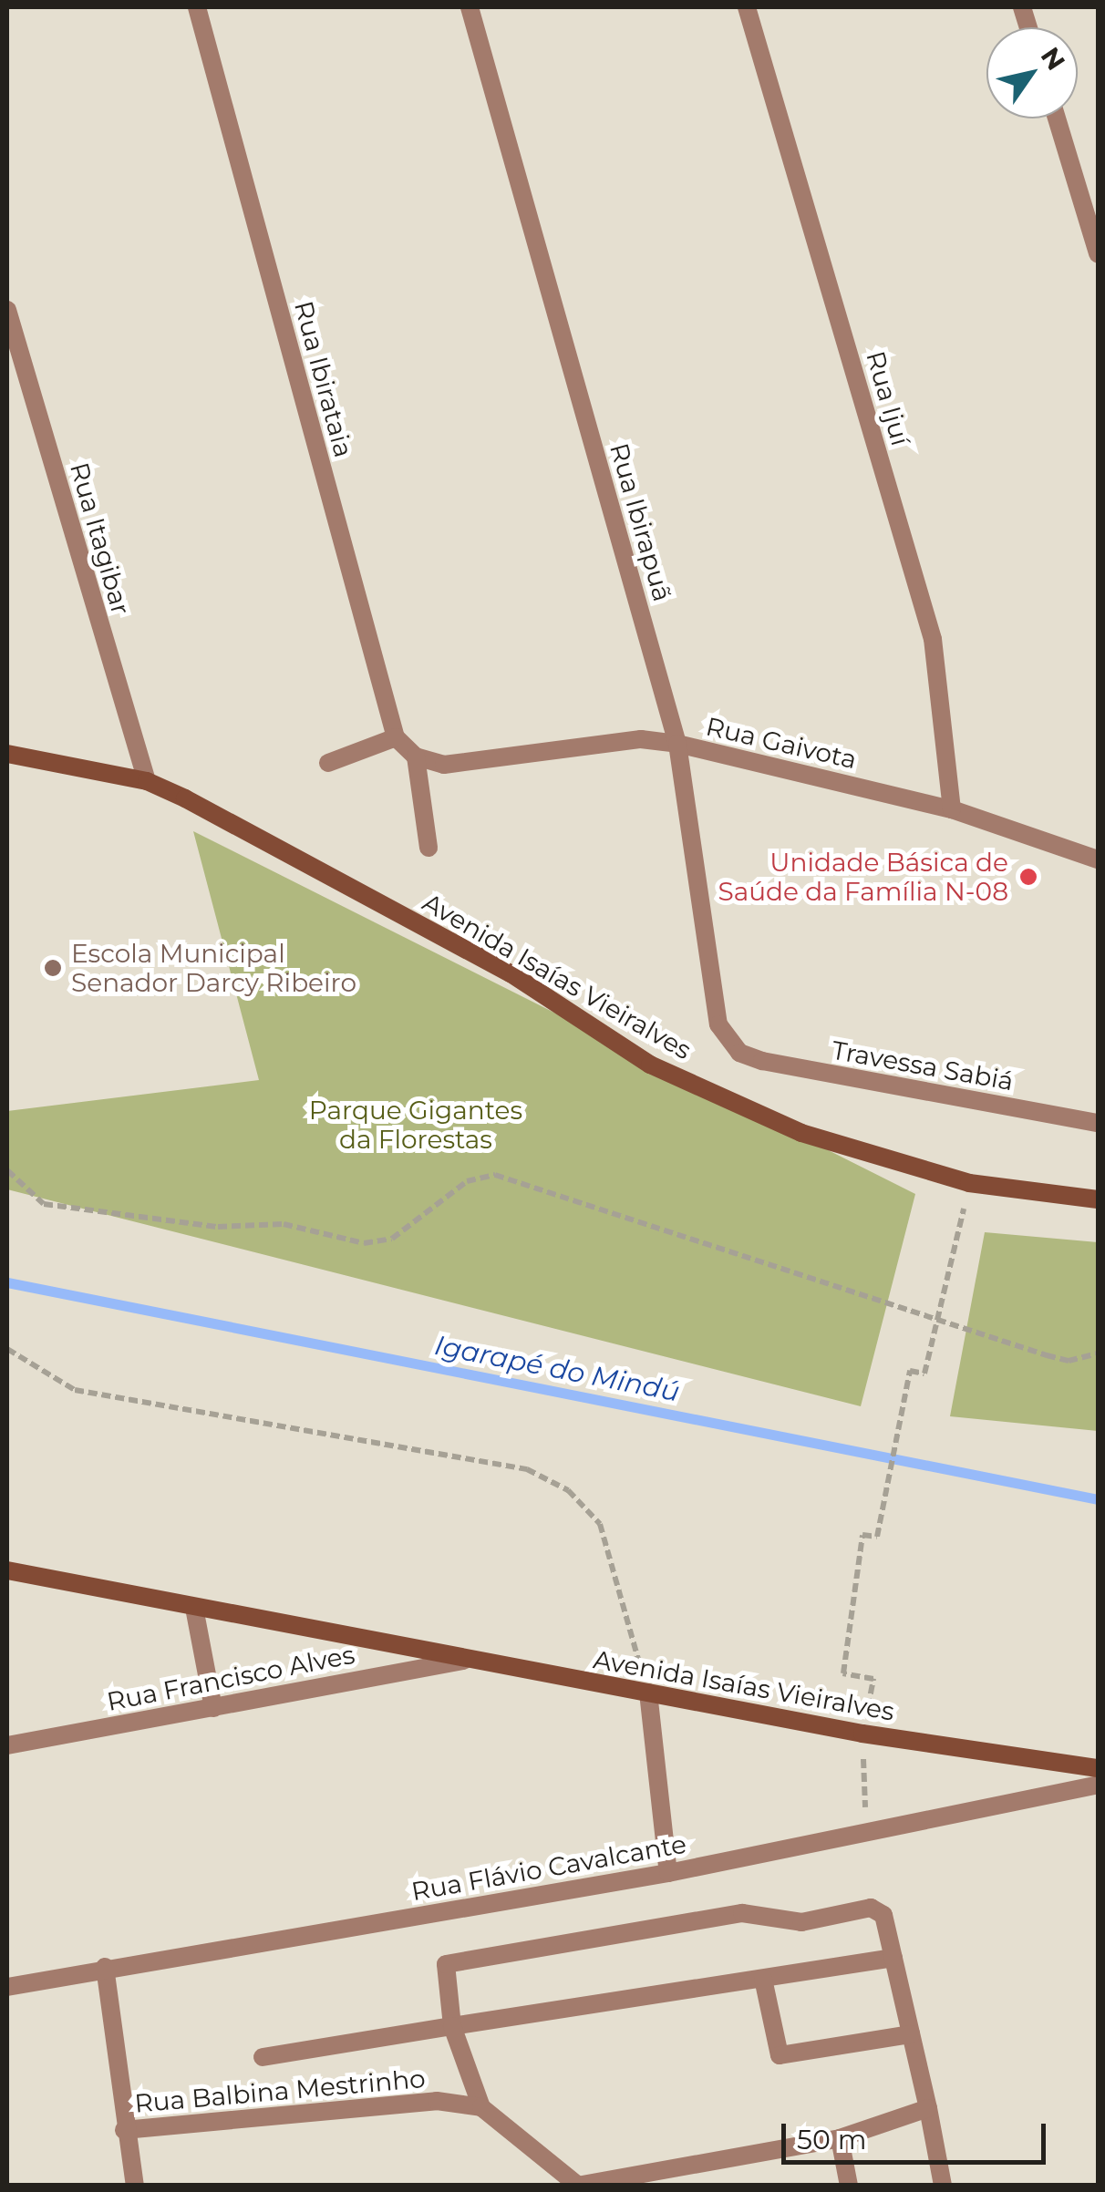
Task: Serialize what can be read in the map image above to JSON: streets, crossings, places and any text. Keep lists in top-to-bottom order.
{
  "streets": {
    "main road": ["Avenida Isaías Vieiralves"],
    "street": [
      "Rua Ibirataia",
      "Rua Ijuí",
      "Rua Ibirapuã",
      "Rua Itagibar",
      "Rua Gaivota",
      "Travessa Sabiá",
      "Rua Francisco Alves",
      "Rua Flávio Cavalcante",
      "Rua Balbina Mestrinho"
    ]
  },
  "crossings": [
    ["Rua Ijuí", "Rua Gaivota"],
    ["Rua Ibirapuã", "Rua Gaivota"],
    ["Rua Ibirapuã", "Travessa Sabiá"],
    ["Rua Itagibar", "Avenida Isaías Vieiralves"],
    ["Avenida Isaías Vieiralves", "Rua Francisco Alves"]
  ],
  "water": ["Igarapé do Mindú"],
  "parks": ["Parque Gigantes da Florestas"],
  "places": ["Unidade Básica de Saúde da Família N-08", "Escola Municipal Senador Darcy Ribeiro"],
  "scale_bar": "50 m",
  "north": "top right"
}
